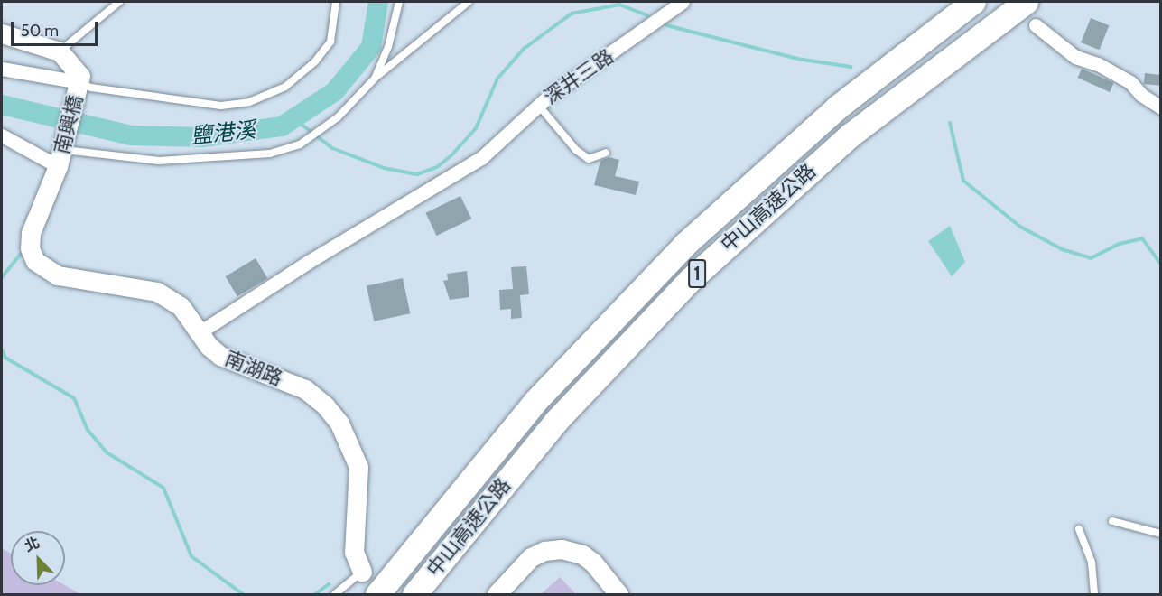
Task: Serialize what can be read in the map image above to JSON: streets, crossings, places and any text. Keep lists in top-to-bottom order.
{
  "streets": {
    "highway": ["中山高速公路", "1"],
    "street": ["深井三路", "南興橋", "南湖路"]
  },
  "crossings": [
    ["深井三路", "南湖路"],
    ["南興橋", "南湖路"]
  ],
  "water": ["鹽港溪"],
  "scale_bar": "50 m",
  "north": "top left"
}
